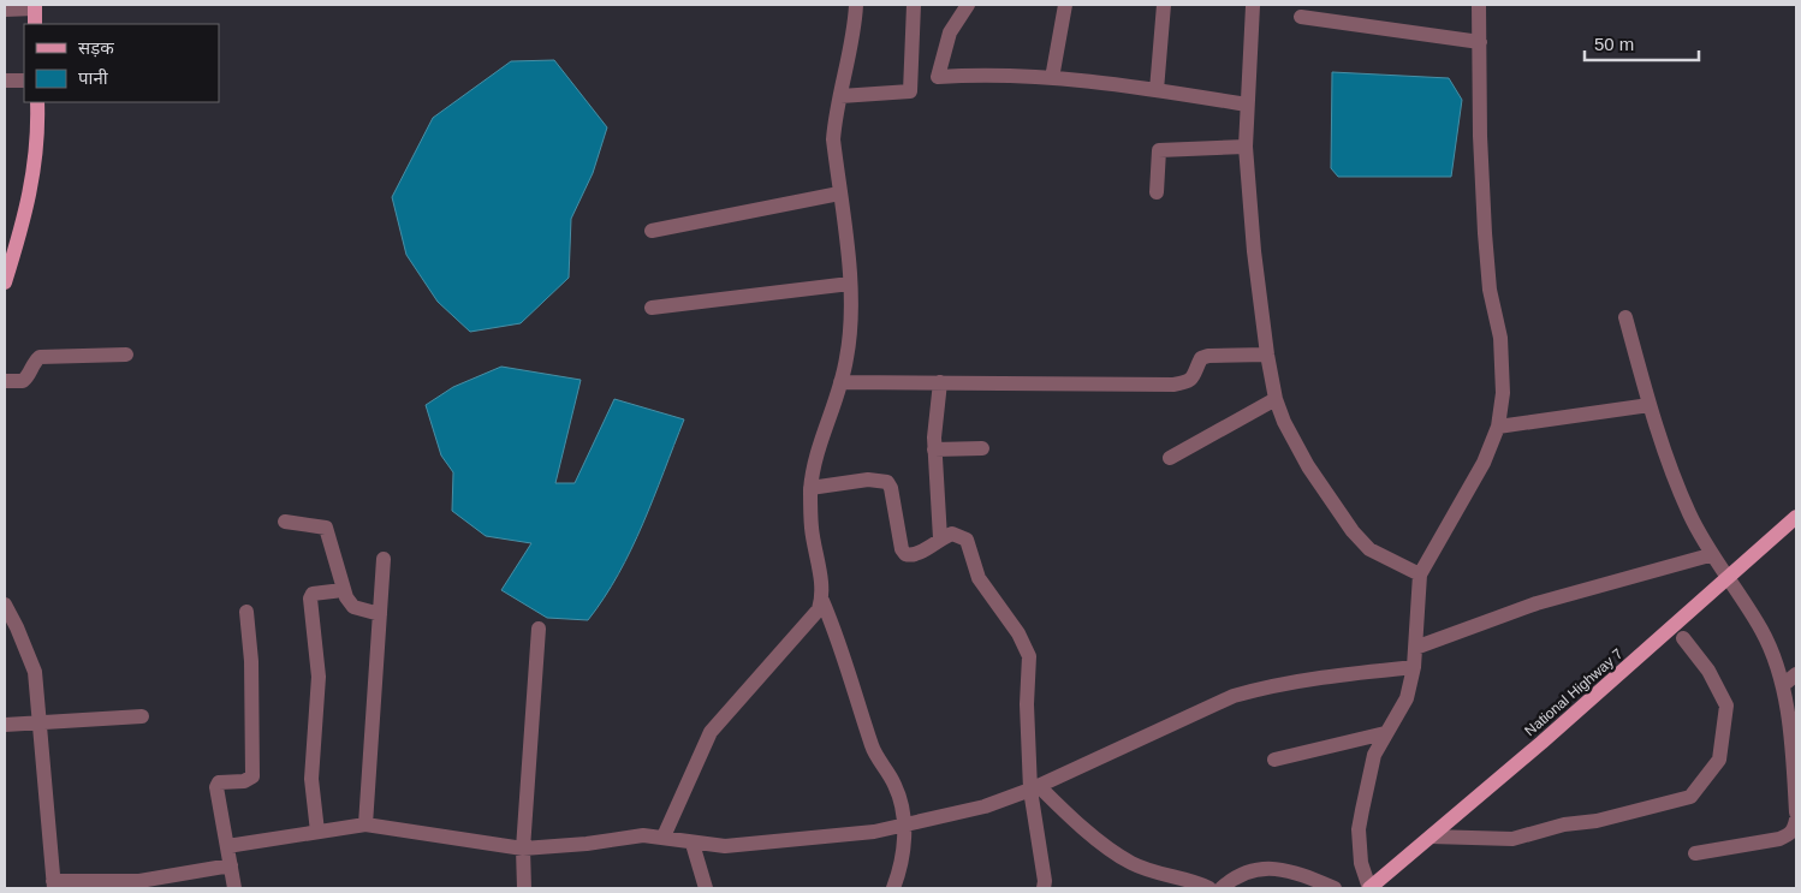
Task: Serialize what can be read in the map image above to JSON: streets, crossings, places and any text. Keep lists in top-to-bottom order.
{
  "streets": {
    "main road": ["National Highway 7"]
  },
  "legend": ["सड़क", "पानी"],
  "scale_bar": "50 m"
}
